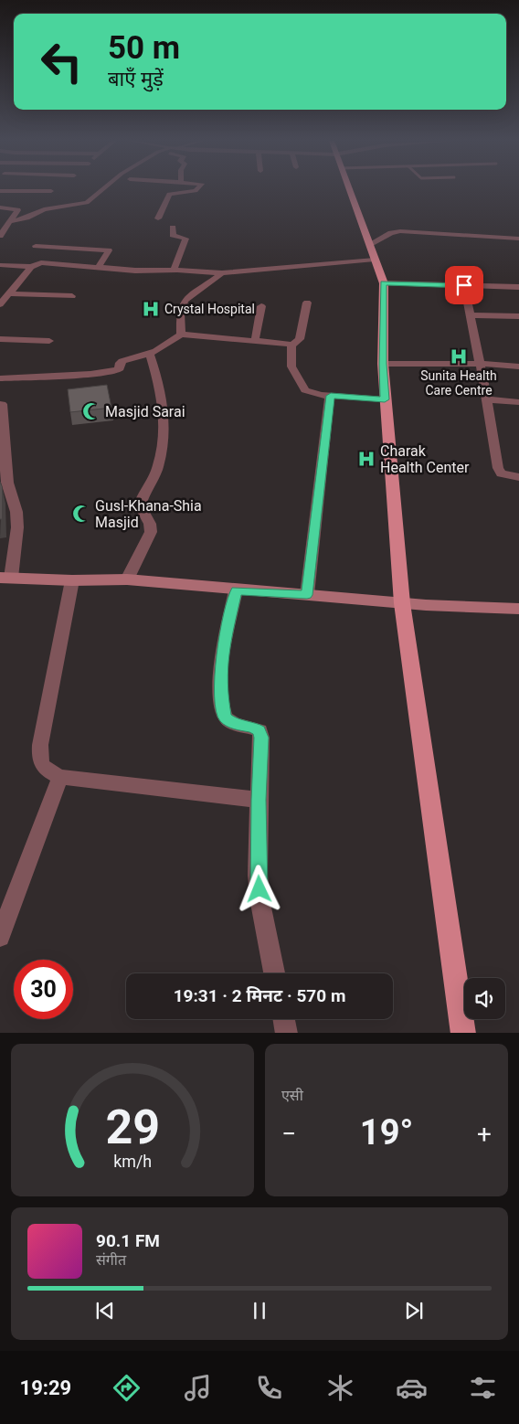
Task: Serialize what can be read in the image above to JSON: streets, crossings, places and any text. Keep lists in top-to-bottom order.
{
  "places": {
    "hospital": ["Crystal Hospital", "Sunita Health Care Centre", "Charak Health Center"],
    "mosque": ["Masjid Sarai", "Gusl-Khana-Shia Masjid"]
  },
  "page": {
    "turn": ["50 m", "बाएँ मुड़ें"],
    "limit": "30",
    "trip": "19:31 · 2 मिनट · 570 m",
    "tile": "एसी",
    "heat": ["−", "19°", "+"],
    "song": ["90.1 FM", "संगीत"],
    "tabs": "19:29",
    "gauge": ["29", "km/h"]
  }
}
